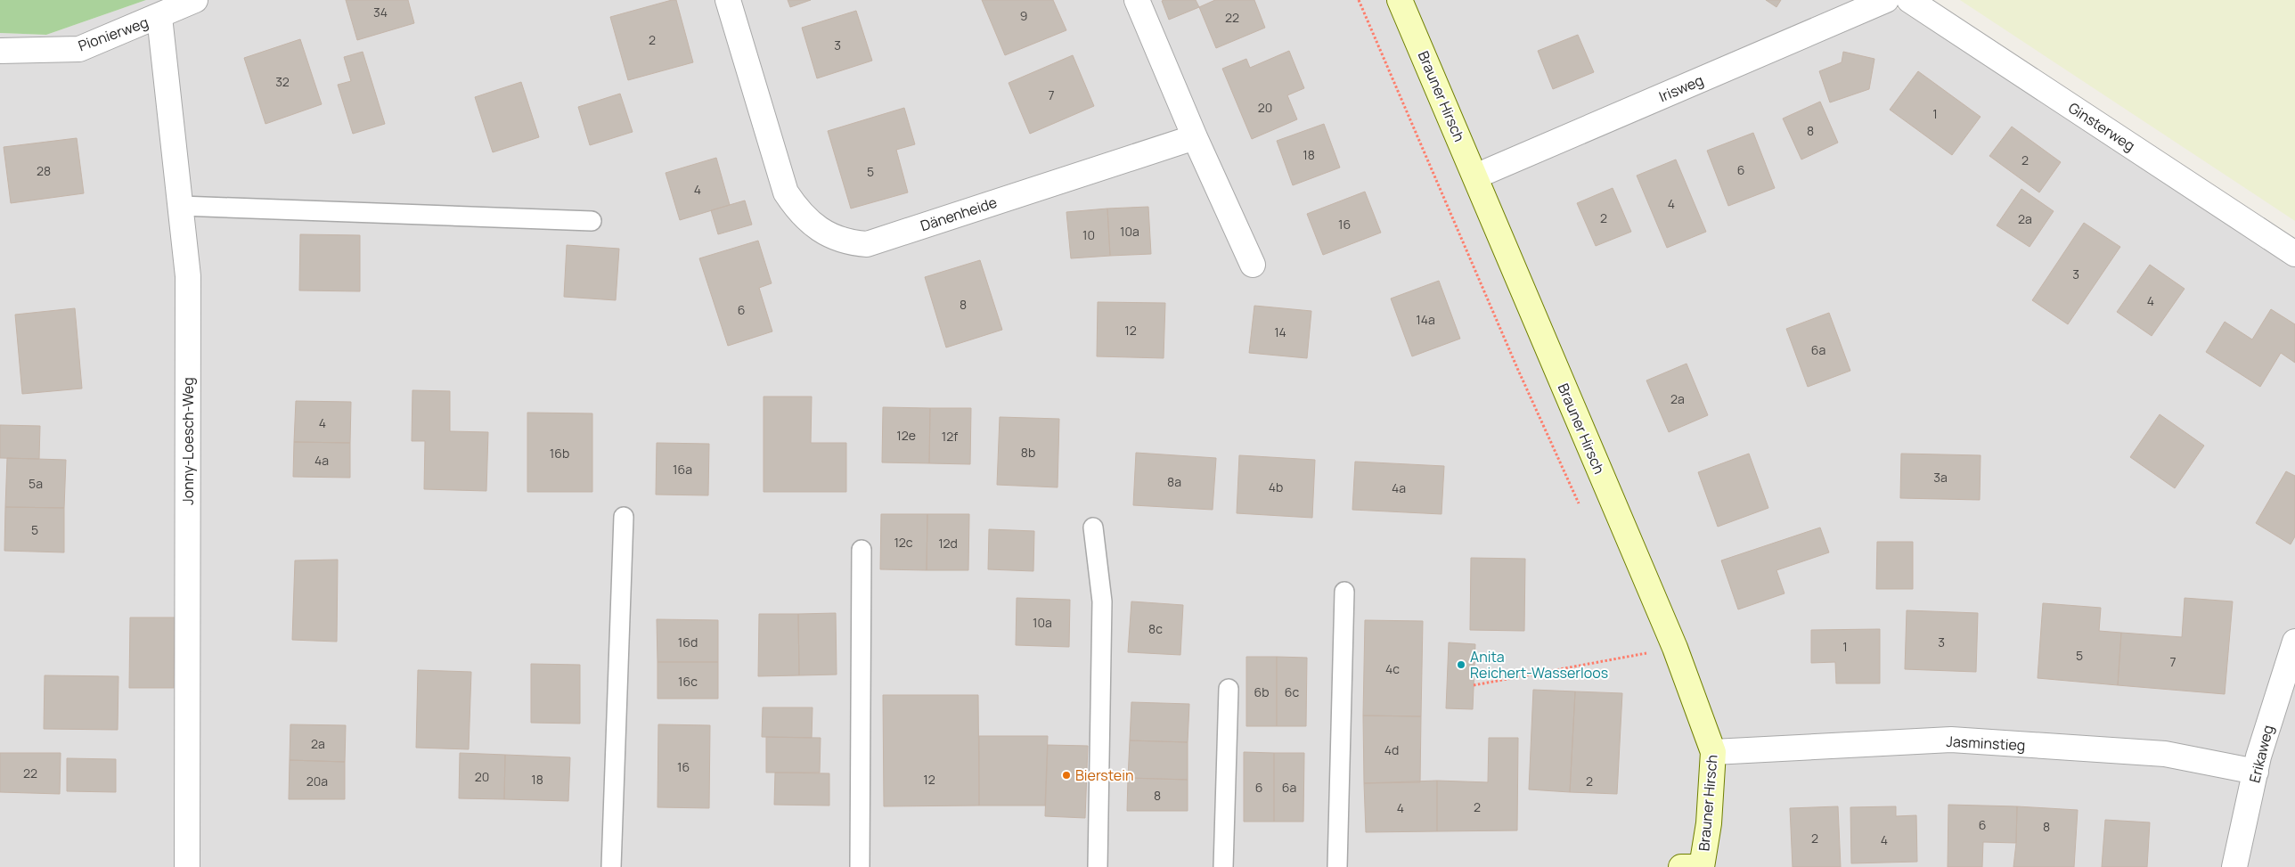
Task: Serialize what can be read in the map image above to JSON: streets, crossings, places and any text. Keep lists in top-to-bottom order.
{
  "streets": {
    "street": [
      "Pionierweg",
      "Irisweg",
      "Brauner Hirsch",
      "Ginsterweg",
      "Dänenheide",
      "Jonny-Loesch-Weg",
      "Jasminstieg",
      "Erikaweg"
    ]
  },
  "crossings": [
    ["Pionierweg", "Jonny-Loesch-Weg"],
    ["Irisweg", "Brauner Hirsch"],
    ["Brauner Hirsch", "Jasminstieg"],
    ["Jasminstieg", "Erikaweg"]
  ],
  "places": ["Anita Reichert-Wasserloos", "Bierstein"],
  "house_numbers": [
    "34",
    "9",
    "22",
    "2",
    "3",
    "32",
    "7",
    "20",
    "1",
    "8",
    "18",
    "2",
    "6",
    "28",
    "5",
    "4",
    "4",
    "2",
    "2a",
    "16",
    "10a",
    "10",
    "3",
    "4",
    "8",
    "6",
    "14a",
    "12",
    "14",
    "6a",
    "2a",
    "4",
    "12e",
    "12f",
    "8b",
    "16b",
    "4a",
    "16a",
    "3a",
    "8a",
    "5a",
    "4b",
    "4a",
    "5",
    "12c",
    "12d",
    "10a",
    "8c",
    "16d",
    "3",
    "1",
    "5",
    "7",
    "4c",
    "16c",
    "6b",
    "6c",
    "2a",
    "4d",
    "16",
    "22",
    "20",
    "18",
    "12",
    "20a",
    "2",
    "6",
    "6a",
    "8",
    "2",
    "4",
    "6",
    "8",
    "2",
    "4"
  ]
}
